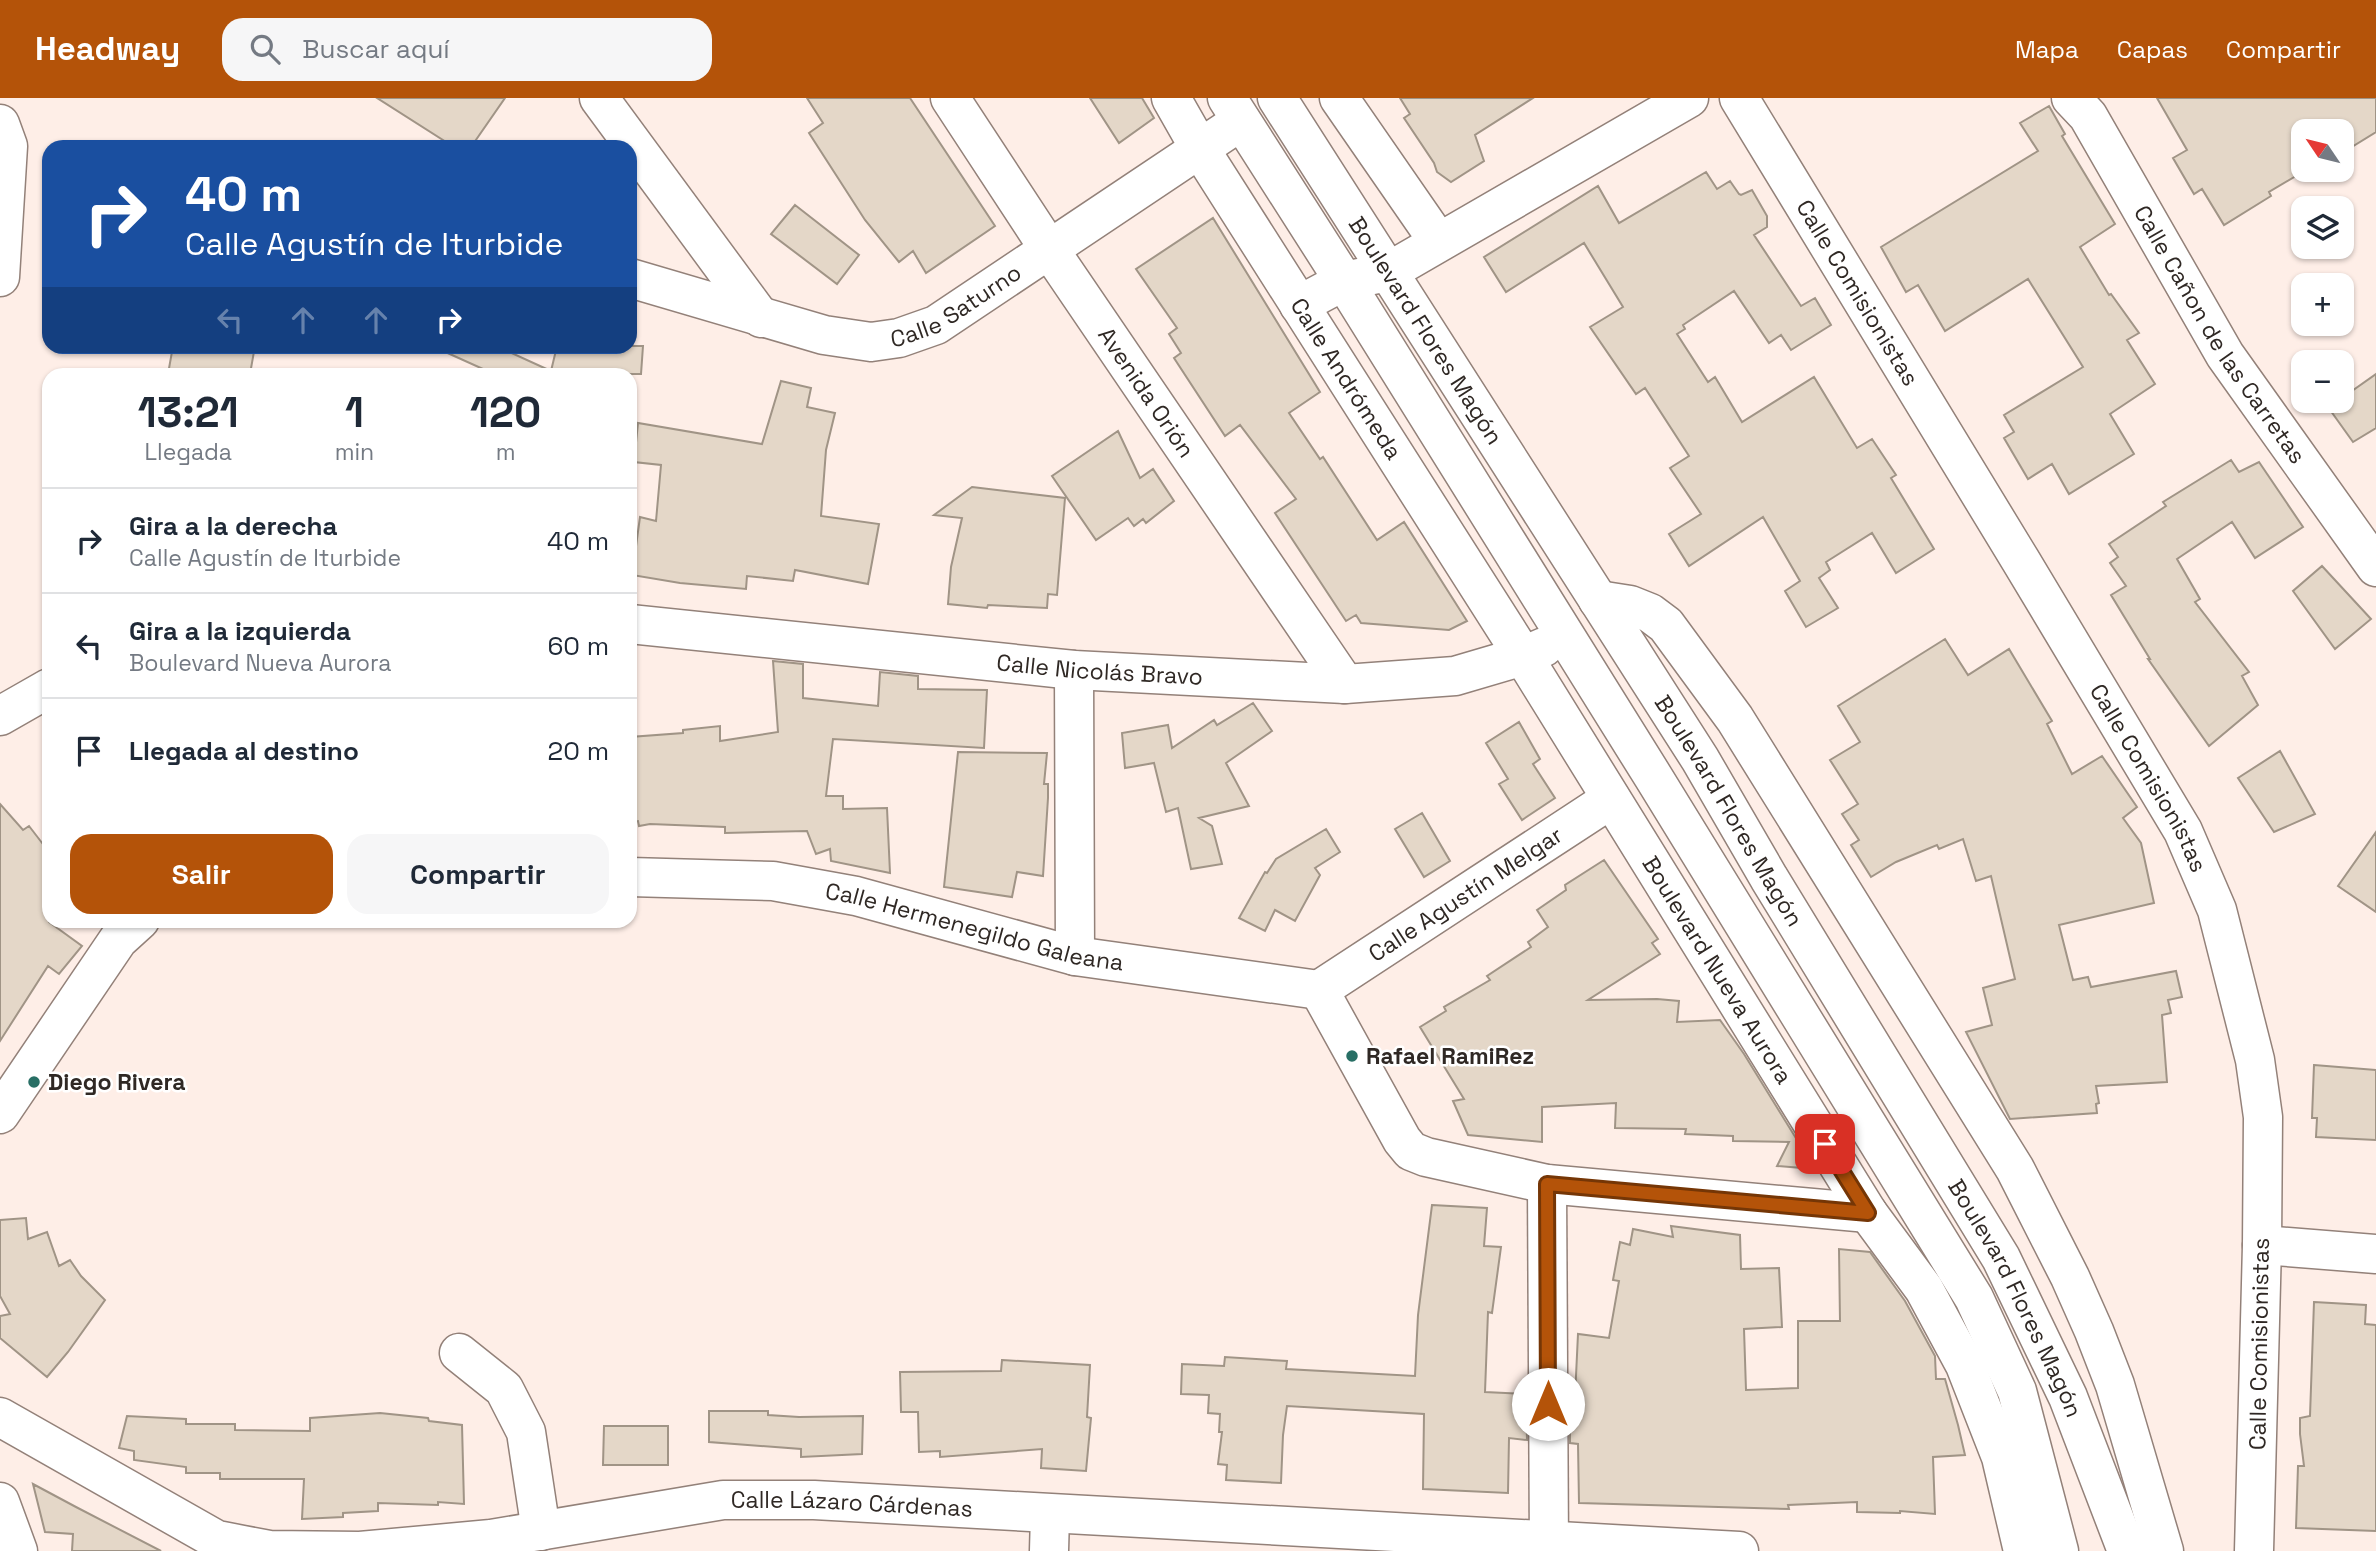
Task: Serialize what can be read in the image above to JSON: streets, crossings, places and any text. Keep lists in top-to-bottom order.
{
  "streets": {
    "street": [
      "Calle Comisionistas",
      "Calle Saturno",
      "Boulevard Flores Magón",
      "Calle Cañon de las Carretas",
      "Calle Andrómeda",
      "Avenida Orión",
      "Calle Nicolás Bravo",
      "Calle Agustín Melgar",
      "Calle Hermenegildo Galeana",
      "Boulevard Nueva Aurora",
      "Calle Lázaro Cárdenas"
    ]
  },
  "crossings": [
    ["Calle Saturno", "Boulevard Flores Magón"],
    ["Calle Saturno", "Calle Andrómeda"],
    ["Calle Saturno", "Avenida Orión"],
    ["Boulevard Flores Magón", "Calle Nicolás Bravo"],
    ["Calle Andrómeda", "Calle Nicolás Bravo"],
    ["Calle Andrómeda", "Boulevard Nueva Aurora"],
    ["Avenida Orión", "Calle Nicolás Bravo"],
    ["Calle Nicolás Bravo", "Boulevard Nueva Aurora"],
    ["Calle Agustín Melgar", "Calle Hermenegildo Galeana"],
    ["Calle Agustín Melgar", "Boulevard Nueva Aurora"]
  ],
  "places": ["Rafael RamiRez", "Diego Rivera"],
  "north": "top left",
  "page": {
    "header": "Headway",
    "search": "Buscar aquí",
    "nav": ["Mapa", "Capas", "Compartir"],
    "map_buttons": ["+", "−"],
    "turn": ["40 m", "Calle Agustín de Iturbide"],
    "eta": [
      "13:21",
      "Llegada",
      "1",
      "min",
      "120",
      "m"
    ],
    "list": [
      {
        "name": "Gira a la derecha",
        "note": "Calle Agustín de Iturbide",
        "value": "40 m"
      },
      {
        "name": "Gira a la izquierda",
        "note": "Boulevard Nueva Aurora",
        "value": "60 m"
      },
      {
        "name": "Llegada al destino",
        "value": "20 m"
      }
    ],
    "buttons": ["Salir", "Compartir"]
  }
}
